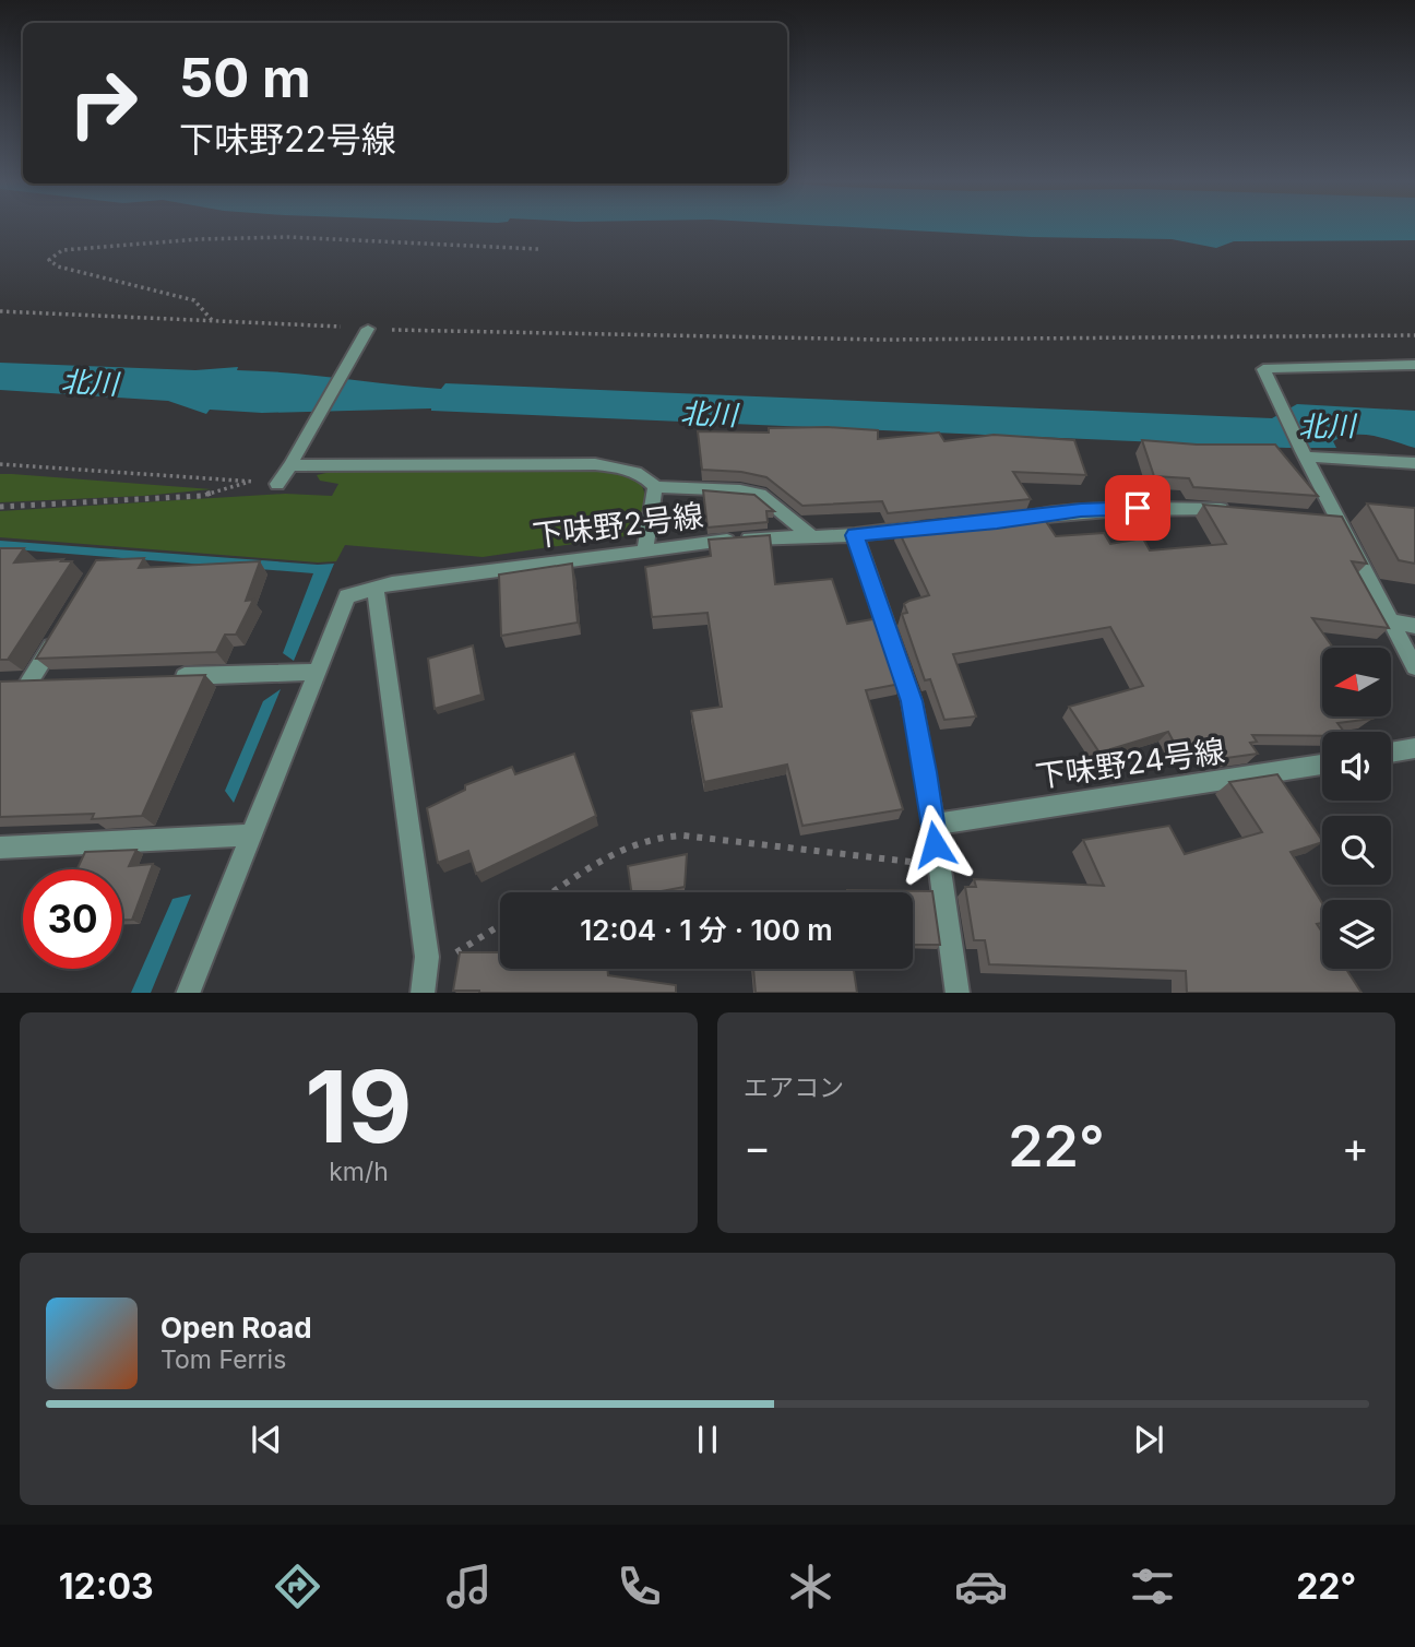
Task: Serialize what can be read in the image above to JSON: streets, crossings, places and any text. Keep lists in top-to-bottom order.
{
  "streets": {
    "street": ["下味野2号線", "下味野24号線"]
  },
  "water": ["北川"],
  "north": "left",
  "page": {
    "turn": ["50 m", "下味野22号線"],
    "limit": "30",
    "trip": "12:04 · 1 分 · 100 m",
    "tile": [
      ["19", "km/h"],
      "エアコン"
    ],
    "heat": ["−", "22°", "+"],
    "song": ["Open Road", "Tom Ferris"],
    "tabs": ["12:03", "22°"]
  }
}
